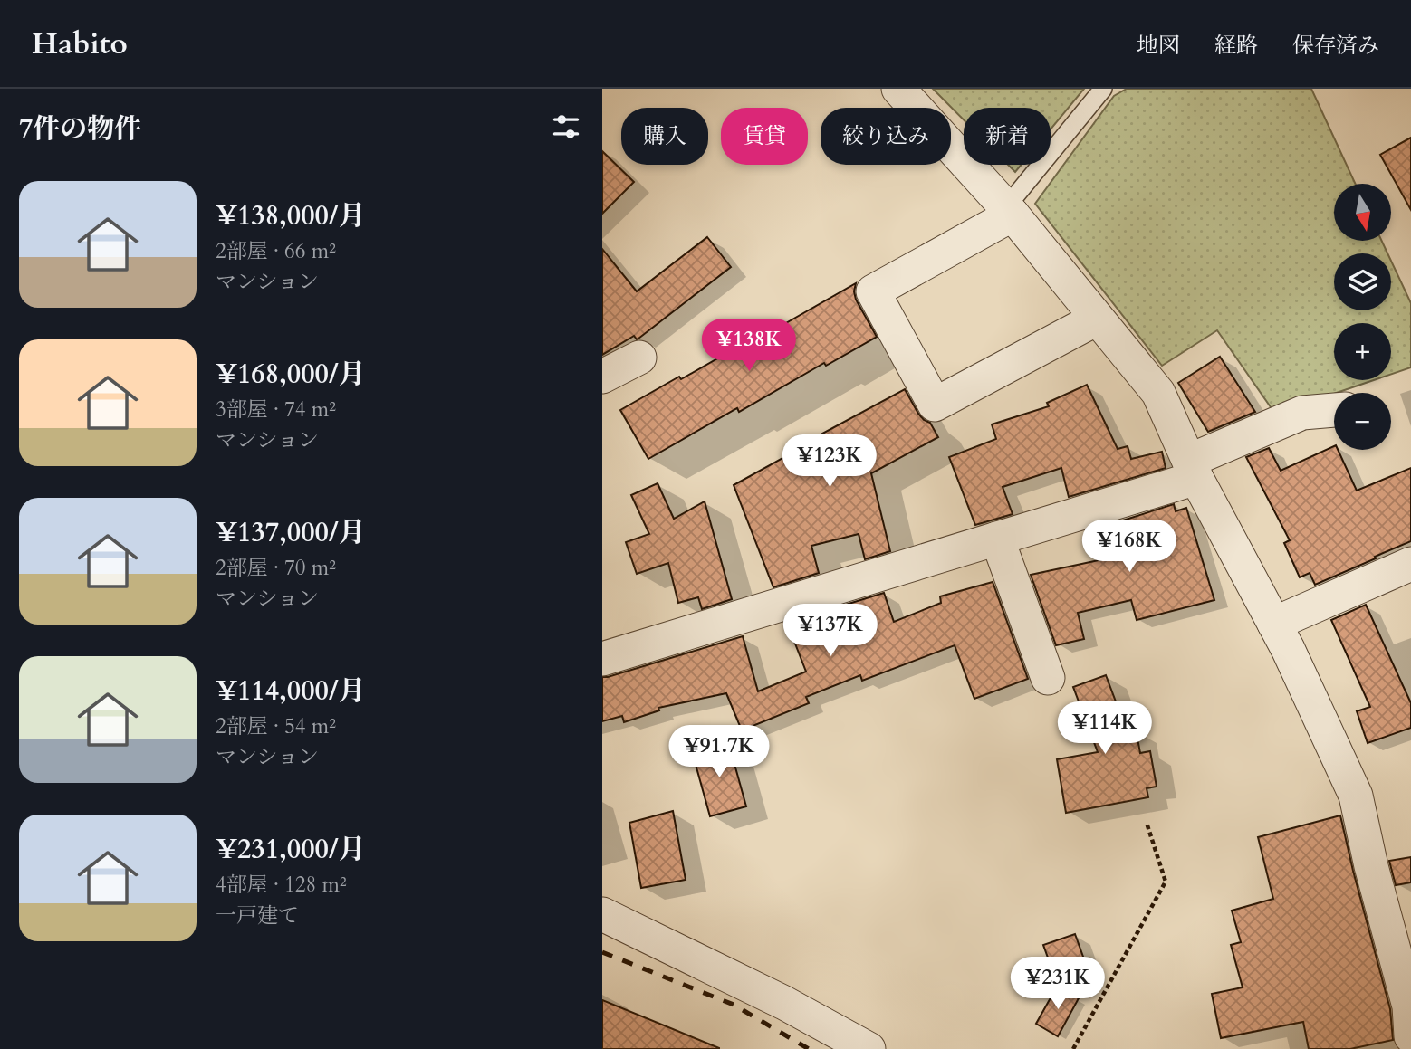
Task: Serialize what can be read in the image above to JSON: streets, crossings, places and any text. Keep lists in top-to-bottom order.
{
  "north": "bottom",
  "page": {
    "header": "Habito",
    "nav": ["地図", "経路", "保存済み"],
    "heading": "7件の物件",
    "chip": [
      "購入",
      "賃貸",
      "絞り込み",
      "新着"
    ],
    "list": [
      {
        "name": "¥138,000/月",
        "note": "2部屋 · 66 m² · マンション"
      },
      {
        "name": "¥168,000/月",
        "note": "3部屋 · 74 m² · マンション"
      },
      {
        "name": "¥137,000/月",
        "note": "2部屋 · 70 m² · マンション"
      },
      {
        "name": "¥114,000/月",
        "note": "2部屋 · 54 m² · マンション"
      },
      {
        "name": "¥231,000/月",
        "note": "4部屋 · 128 m² · 一戸建て"
      }
    ],
    "map_buttons": ["+", "−"],
    "price": [
      "¥138K",
      "¥123K",
      "¥168K",
      "¥137K",
      "¥114K",
      "¥91.7K",
      "¥231K"
    ]
  }
}
